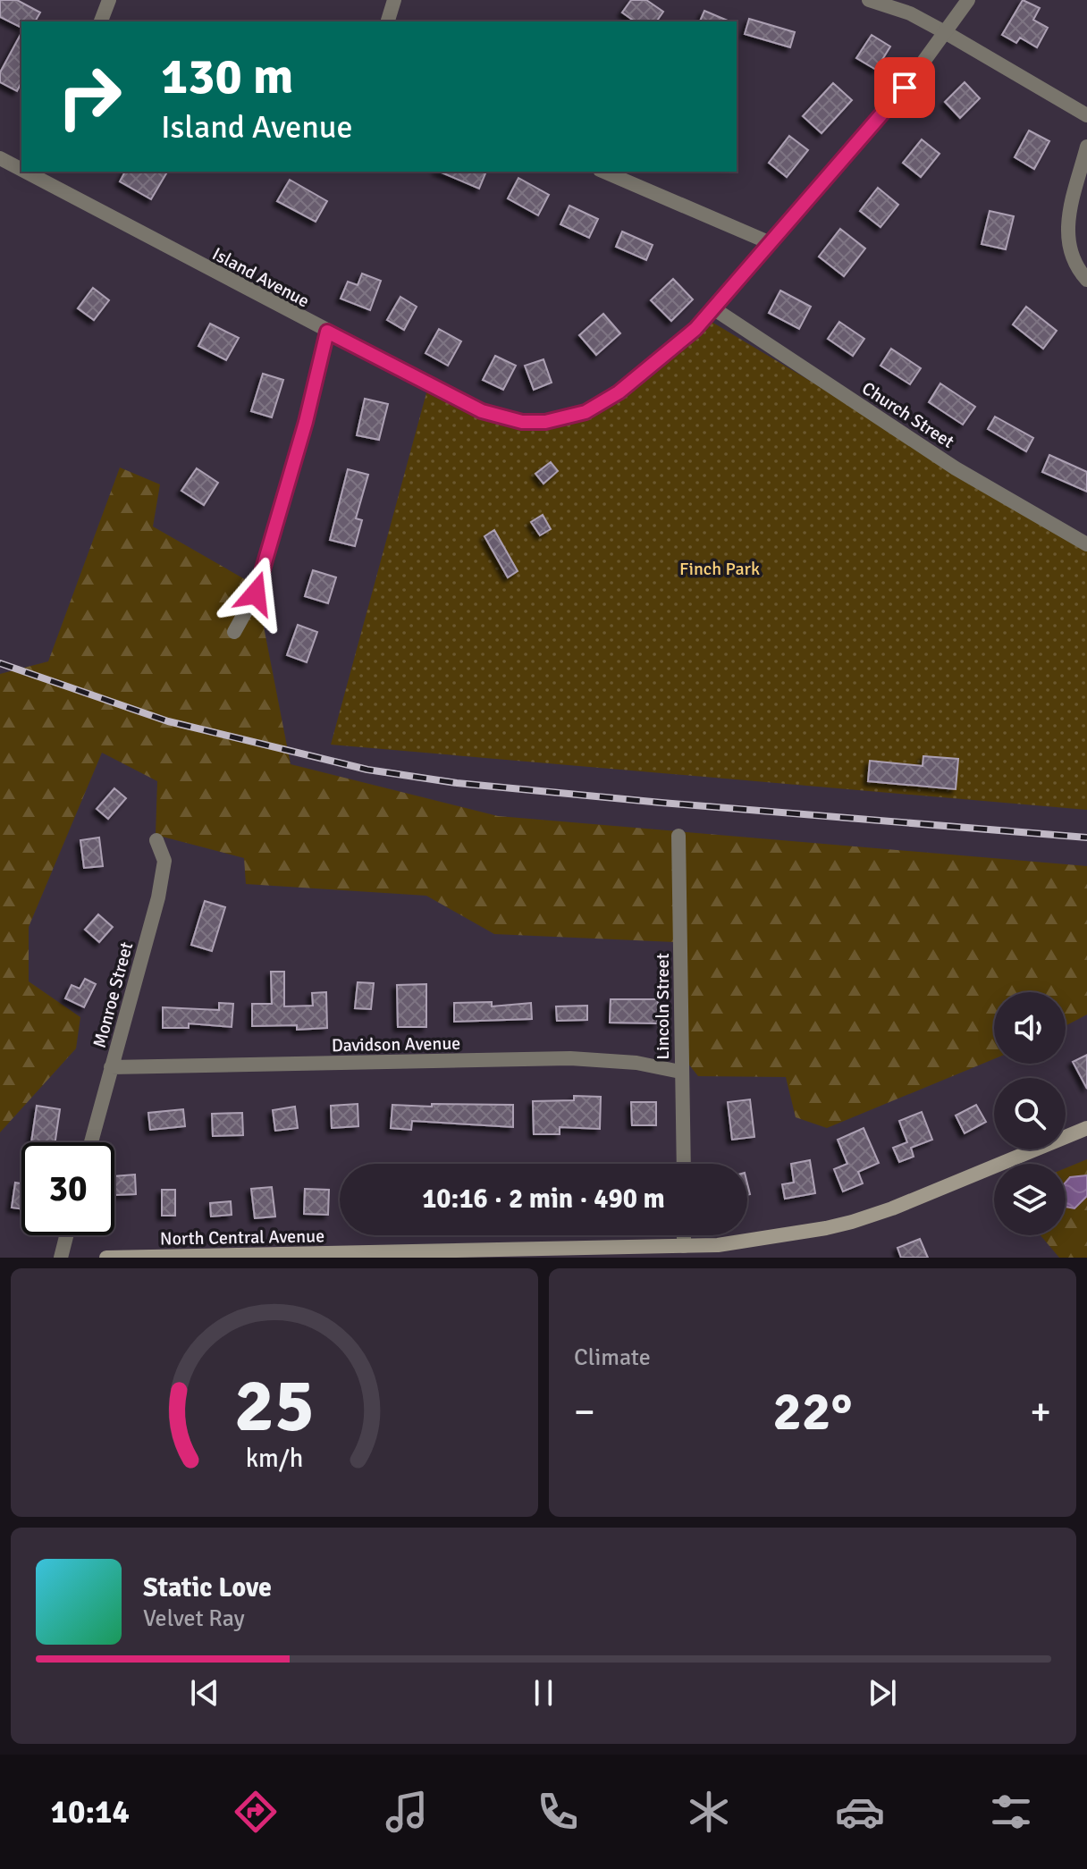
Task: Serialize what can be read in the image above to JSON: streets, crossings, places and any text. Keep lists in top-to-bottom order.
{
  "streets": {
    "main road": ["North Central Avenue"],
    "street": [
      "Island Avenue",
      "Church Street",
      "Monroe Street",
      "Lincoln Street",
      "Davidson Avenue"
    ]
  },
  "crossings": [
    ["Island Avenue", "Church Street"],
    ["Monroe Street", "Davidson Avenue"],
    ["Lincoln Street", "Davidson Avenue"]
  ],
  "parks": ["Finch Park"],
  "page": {
    "turn": ["130 m", "Island Avenue"],
    "limit": "30",
    "trip": "10:16 · 2 min · 490 m",
    "tile": "Climate",
    "heat": ["−", "22°", "+"],
    "song": ["Static Love", "Velvet Ray"],
    "tabs": "10:14",
    "gauge": ["25", "km/h"]
  }
}
